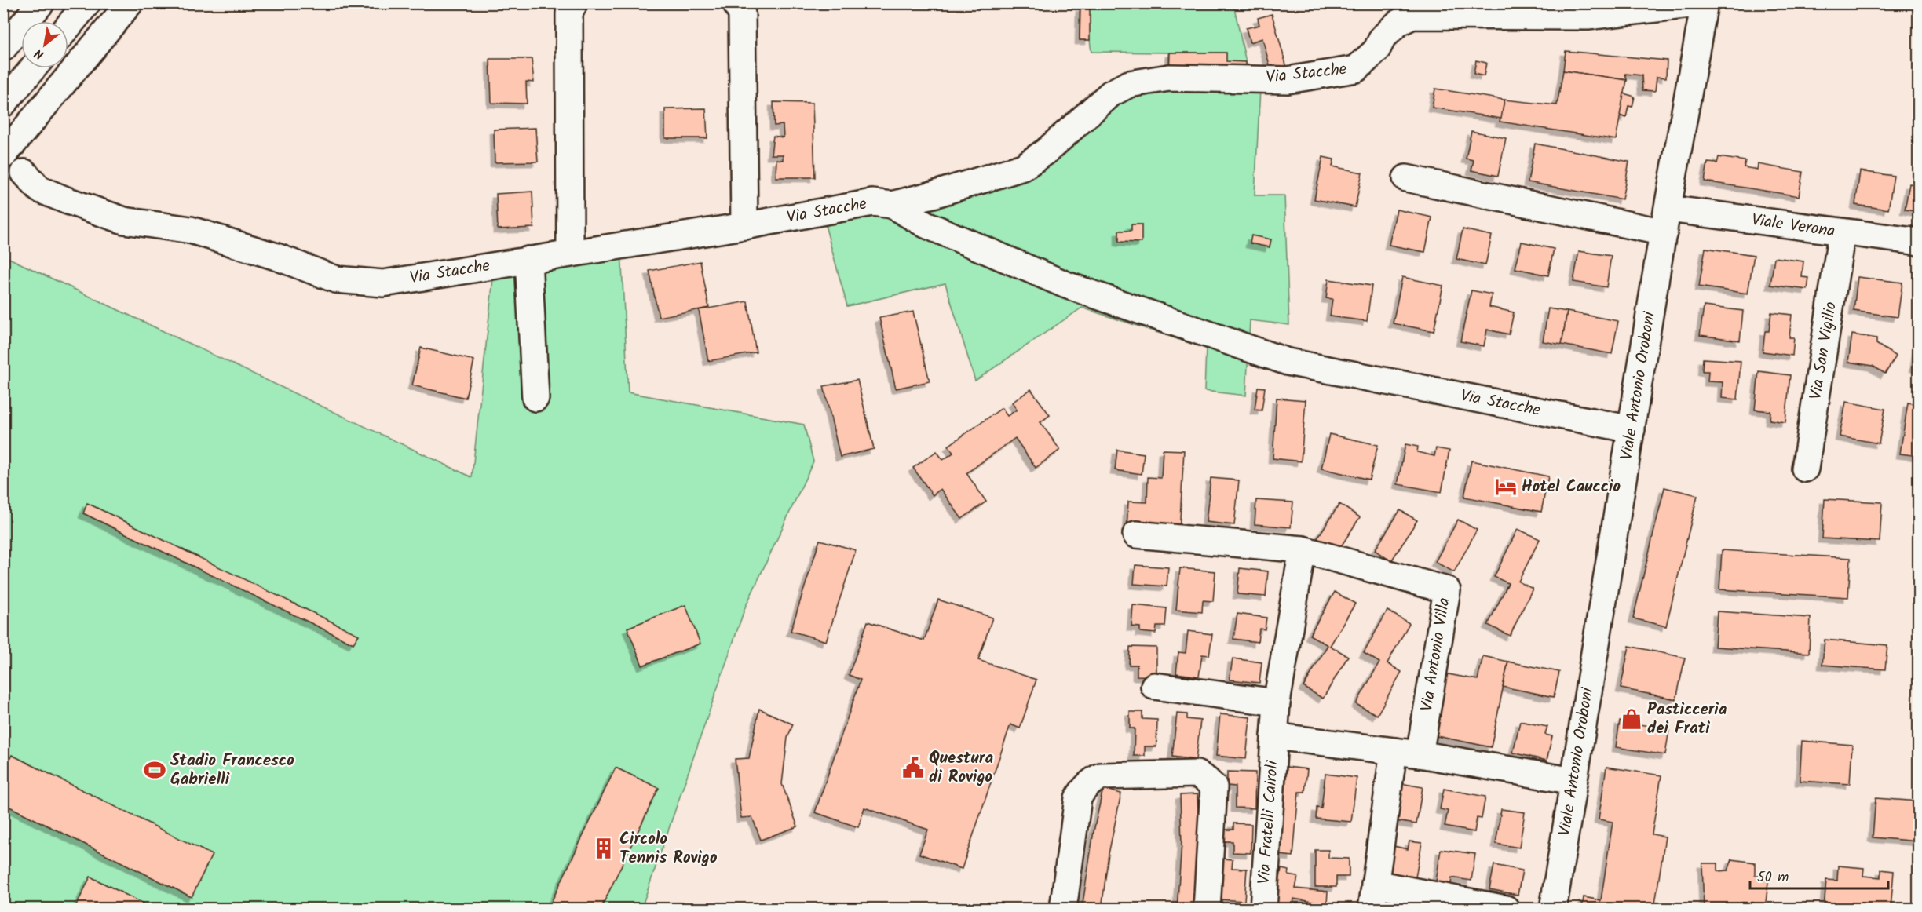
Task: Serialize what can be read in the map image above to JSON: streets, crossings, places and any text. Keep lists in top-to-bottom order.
{
  "streets": {
    "street": [
      "Via Stacche",
      "Viale Verona",
      "Via San Vigilio",
      "Viale Antonio Oroboni",
      "Via Antonio Villa",
      "Via Fratelli Cairoli"
    ]
  },
  "crossings": [
    ["Via Stacche", "Viale Antonio Oroboni"],
    ["Viale Verona", "Via San Vigilio"],
    ["Viale Verona", "Viale Antonio Oroboni"]
  ],
  "places": {
    "hotel": ["Hotel Cauccio"],
    "shop": ["Pasticceria dei Frati"],
    "public building": ["Questura di Rovigo"],
    "sports": ["Stadio Francesco Gabrielli"],
    "building": ["Circolo Tennis Rovigo"]
  },
  "scale_bar": "50 m",
  "north": "bottom left"
}
